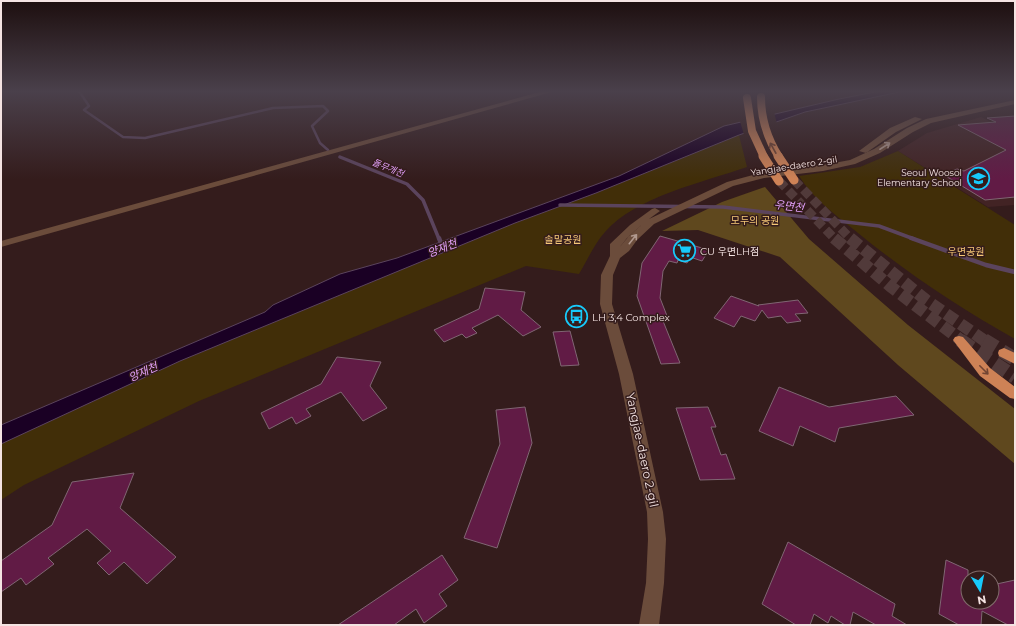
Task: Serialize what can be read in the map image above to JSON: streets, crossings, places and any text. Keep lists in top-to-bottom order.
{
  "streets": {
    "street": ["Yangjae-daero 2-gil"]
  },
  "water": ["돌무개천", "우면천", "양재천"],
  "parks": ["모두의 공원", "솔말공원", "우면공원"],
  "places": {
    "school or university": ["Seoul Woosol Elementary School"],
    "supermarket": ["CU 우면LH점"],
    "bus stop": ["LH 3,4 Complex"]
  },
  "north": "bottom"
}
